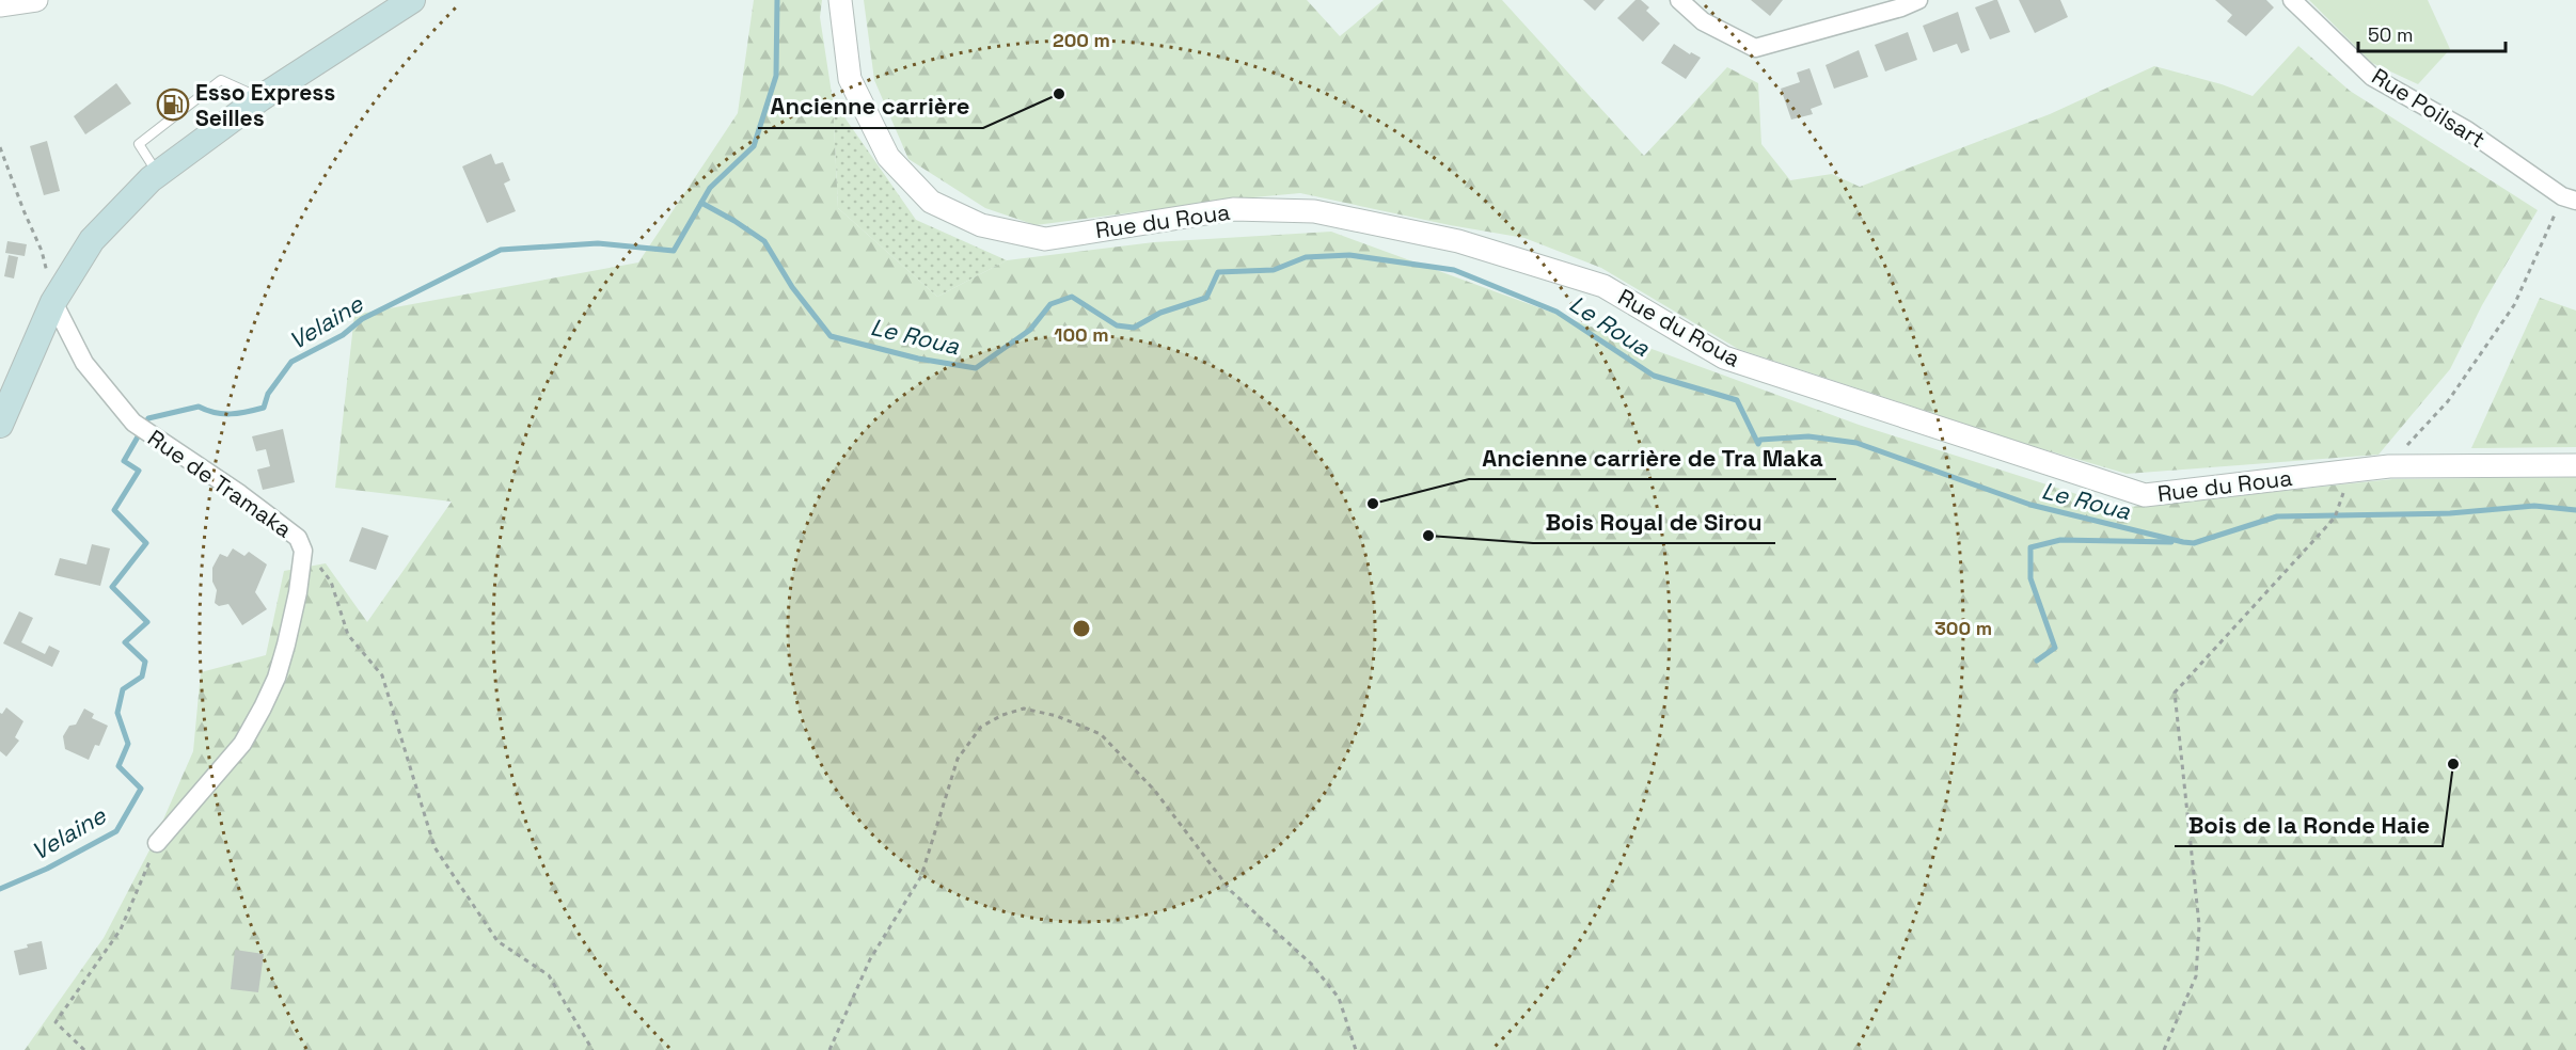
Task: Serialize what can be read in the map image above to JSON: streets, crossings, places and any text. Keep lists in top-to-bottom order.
{
  "streets": {
    "street": ["Rue Poilsart", "Rue du Roua", "Rue de Tramaka"]
  },
  "water": ["Velaine", "Le Roua"],
  "places": {
    "other": [
      "Ancienne carrière",
      "Ancienne carrière de Tra Maka",
      "Bois Royal de Sirou",
      "Bois de la Ronde Haie"
    ],
    "fuel station": ["Esso Express Seilles"]
  },
  "scale_bar": "50 m",
  "rings": ["200 m", "100 m", "300 m"]
}
